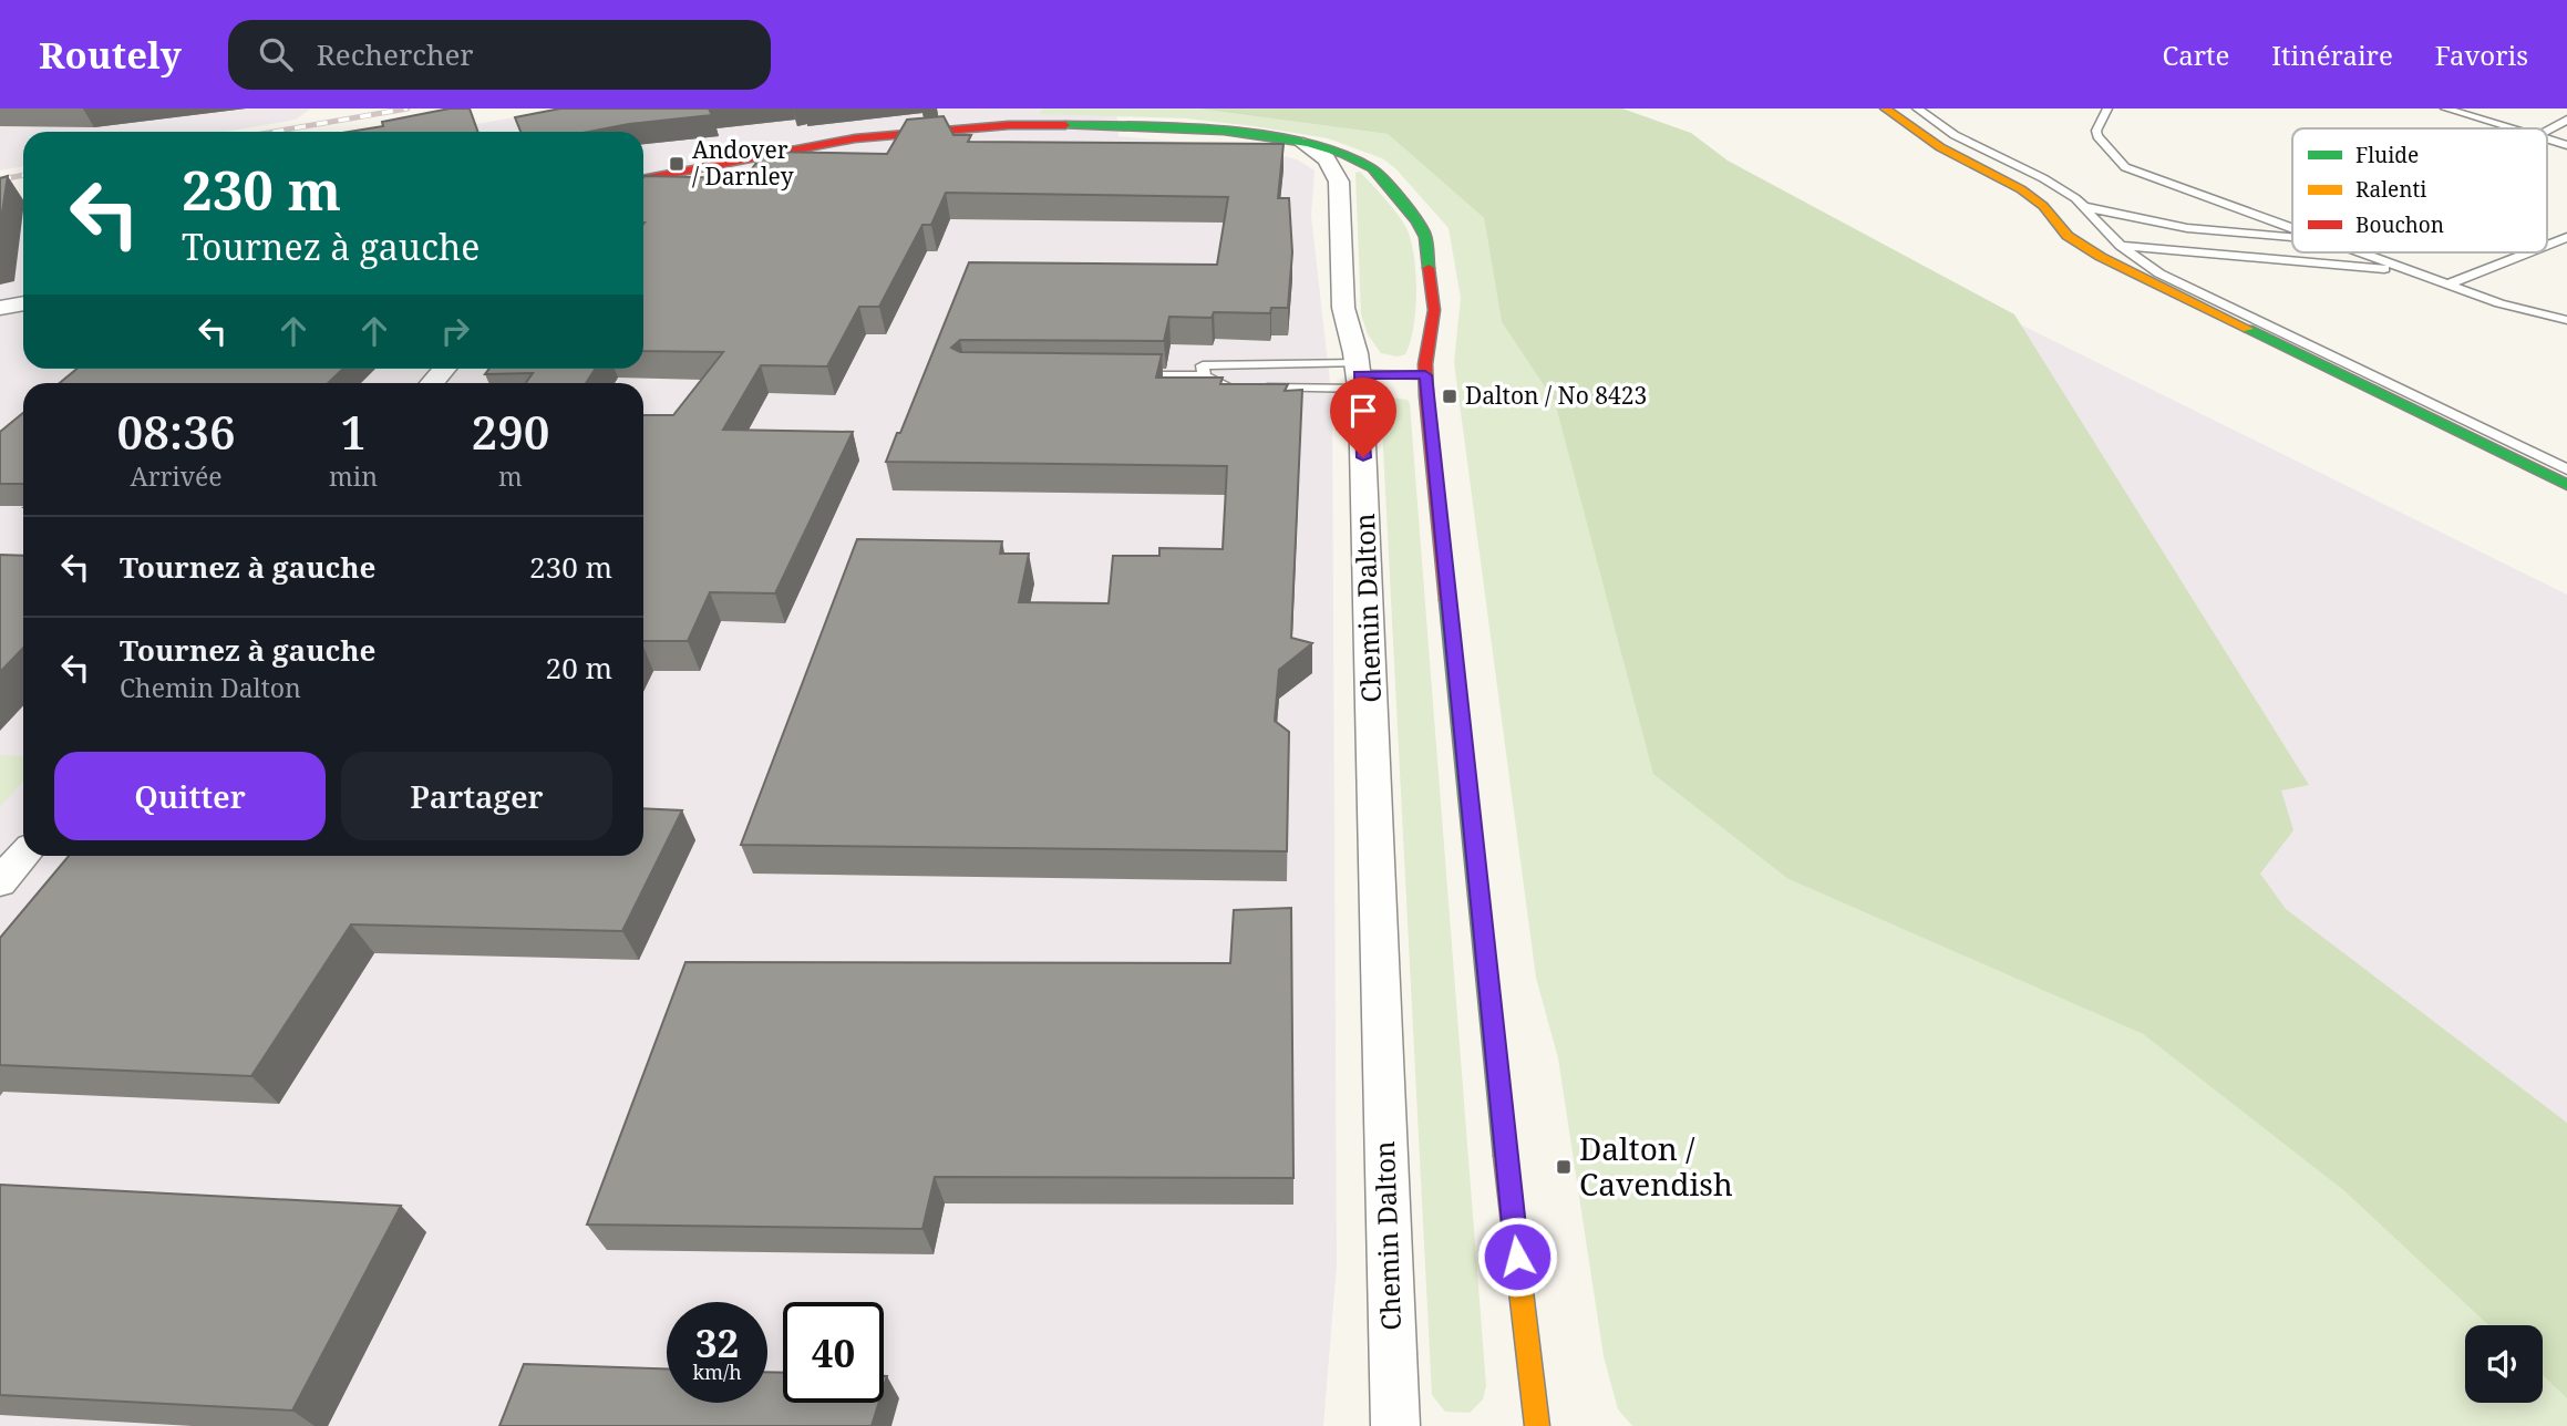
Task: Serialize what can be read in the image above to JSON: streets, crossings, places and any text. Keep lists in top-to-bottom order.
{
  "streets": {
    "street": ["Chemin Dalton"]
  },
  "places": {
    "transit": ["Andover / Darnley", "Dalton / No 8423", "Dalton / Cavendish"]
  },
  "legend": ["Fluide", "Ralenti", "Bouchon"],
  "page": {
    "header": "Routely",
    "search": "Rechercher",
    "nav": ["Carte", "Itinéraire", "Favoris"],
    "turn": ["230 m", "Tournez à gauche"],
    "eta": [
      "08:36",
      "Arrivée",
      "1",
      "min",
      "290",
      "m"
    ],
    "list": [
      {
        "name": "Tournez à gauche",
        "value": "230 m"
      },
      {
        "name": "Tournez à gauche",
        "note": "Chemin Dalton",
        "value": "20 m"
      }
    ],
    "buttons": ["Quitter", "Partager"],
    "speed": "32 km/h",
    "limit": "40"
  }
}
